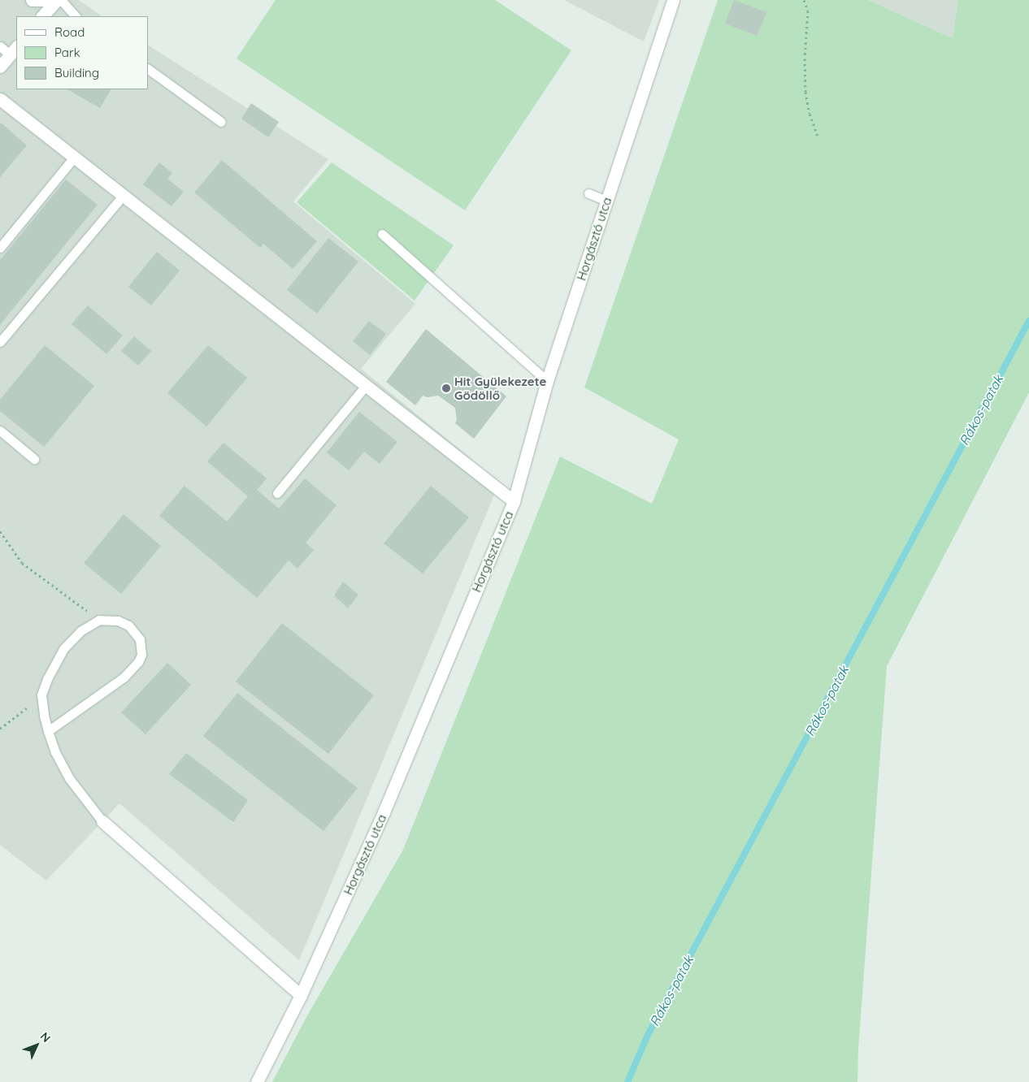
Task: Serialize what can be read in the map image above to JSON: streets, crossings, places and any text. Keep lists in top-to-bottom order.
{
  "streets": {
    "street": ["Horgásztó utca"]
  },
  "water": ["Rákos-patak"],
  "places": ["Hit Gyülekezete Gödöllő"],
  "legend": ["Road", "Park", "Building"],
  "north": "top right"
}
